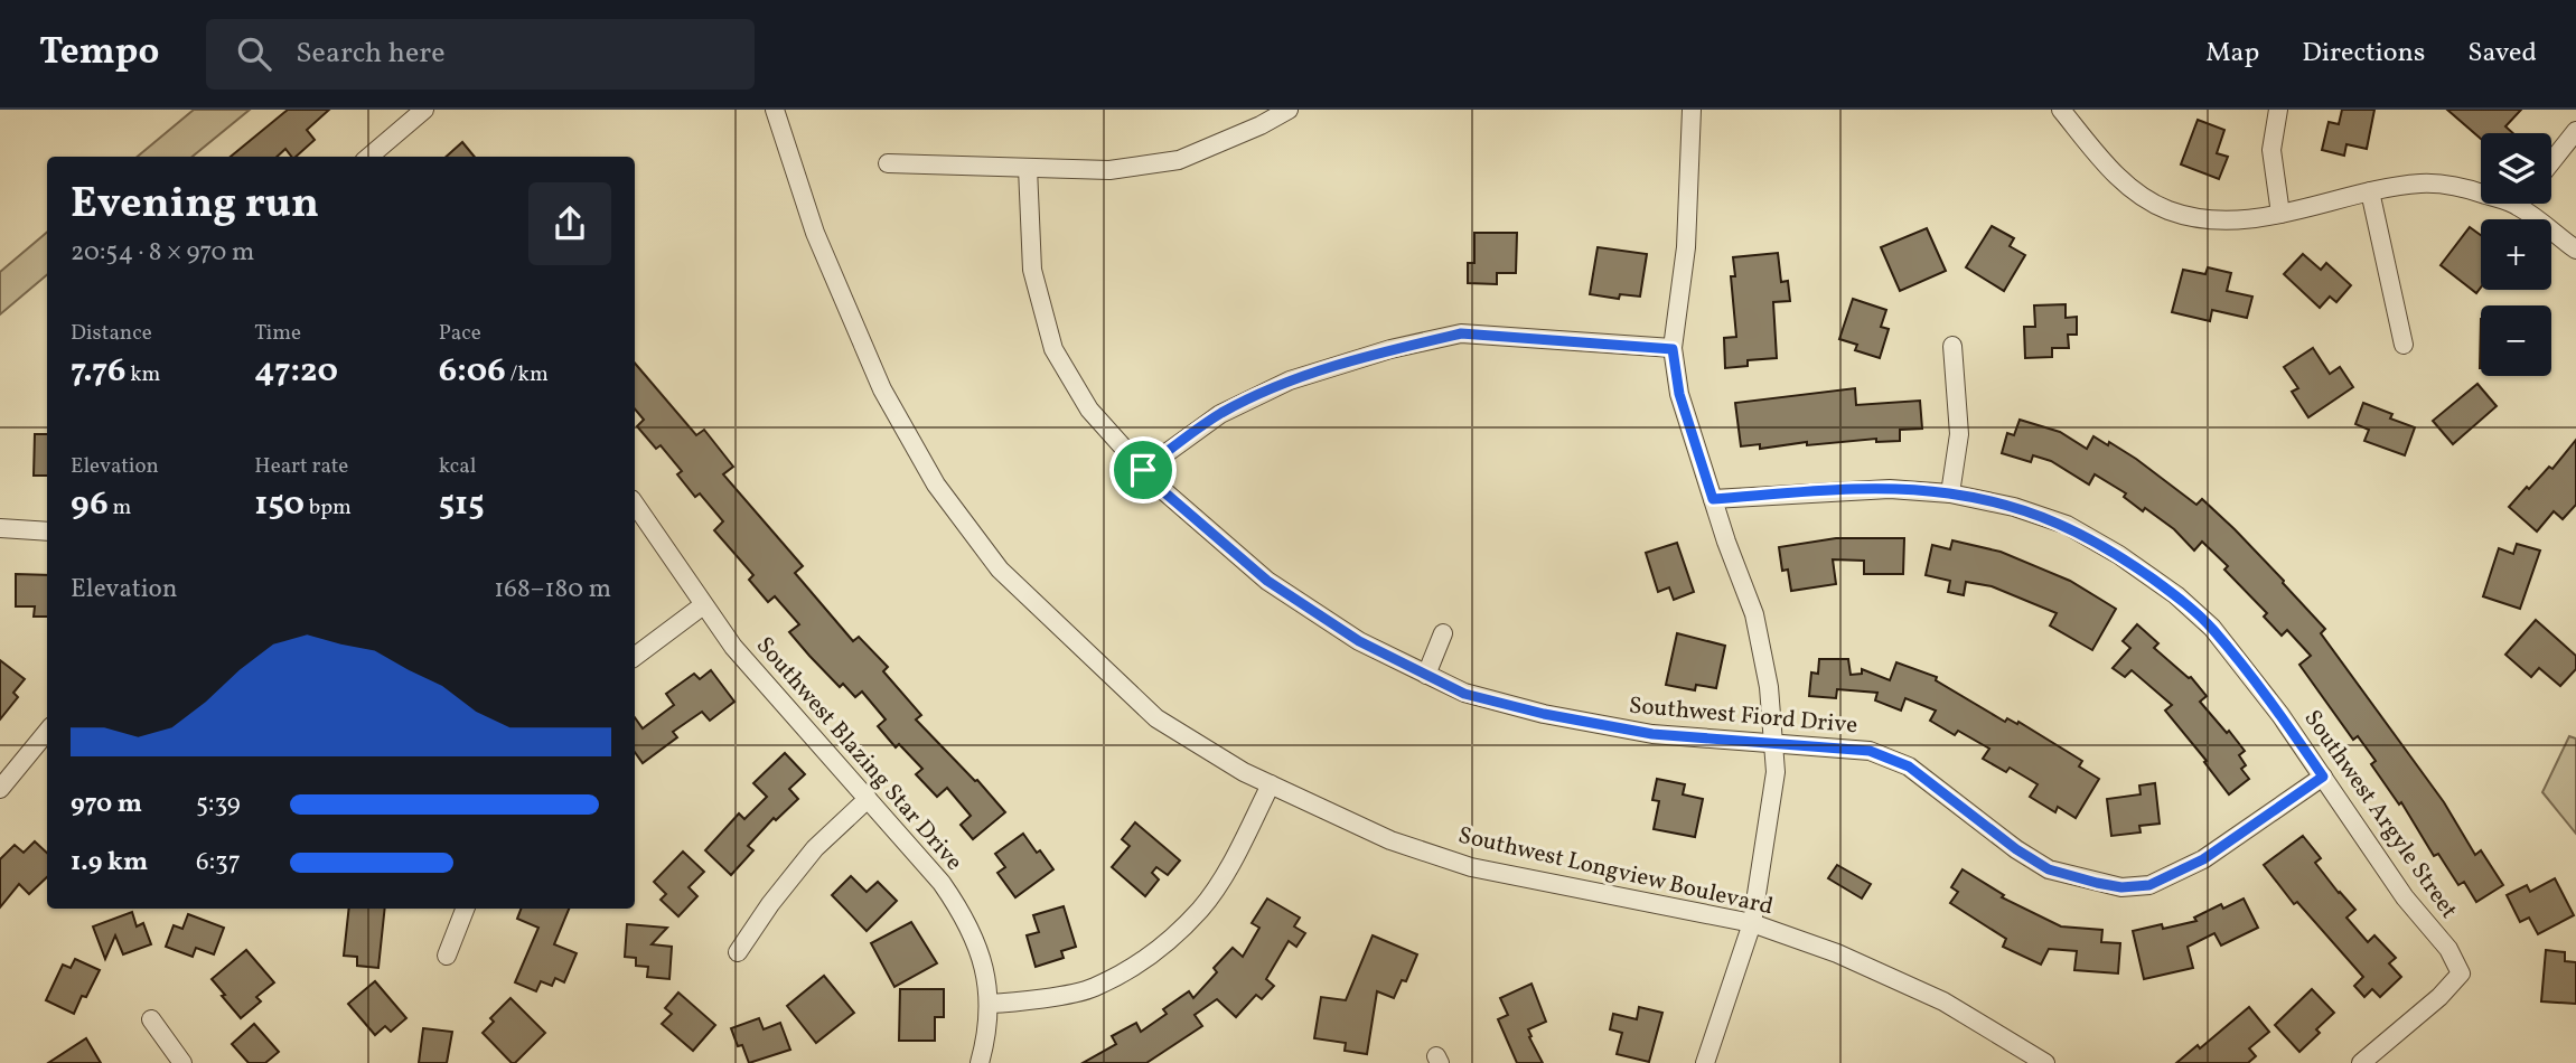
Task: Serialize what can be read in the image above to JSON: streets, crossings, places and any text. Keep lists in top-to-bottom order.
{
  "streets": {
    "street": [
      "Southwest Fiord Drive",
      "Southwest Blazing Star Drive",
      "Southwest Argyle Street",
      "Southwest Longview Boulevard"
    ]
  },
  "crossings": [
    ["Southwest Fiord Drive", "Southwest Argyle Street"]
  ],
  "page": {
    "header": "Tempo",
    "search": "Search here",
    "nav": ["Map", "Directions", "Saved"],
    "map_buttons": ["+", "−"],
    "heading": ["Evening run", "20:54 · 8 × 970 m"],
    "stats": [
      ["Distance", "7.76 km"],
      ["Time", "47:20"],
      ["Pace", "6:06 /km"],
      ["Elevation", "96 m"],
      ["Heart rate", "150 bpm"],
      ["kcal", "515"]
    ],
    "chart": ["Elevation", "168–180 m"],
    "list": [
      {
        "name": "970 m",
        "note": "5:39"
      },
      {
        "name": "1.9 km",
        "note": "6:37"
      }
    ]
  }
}
